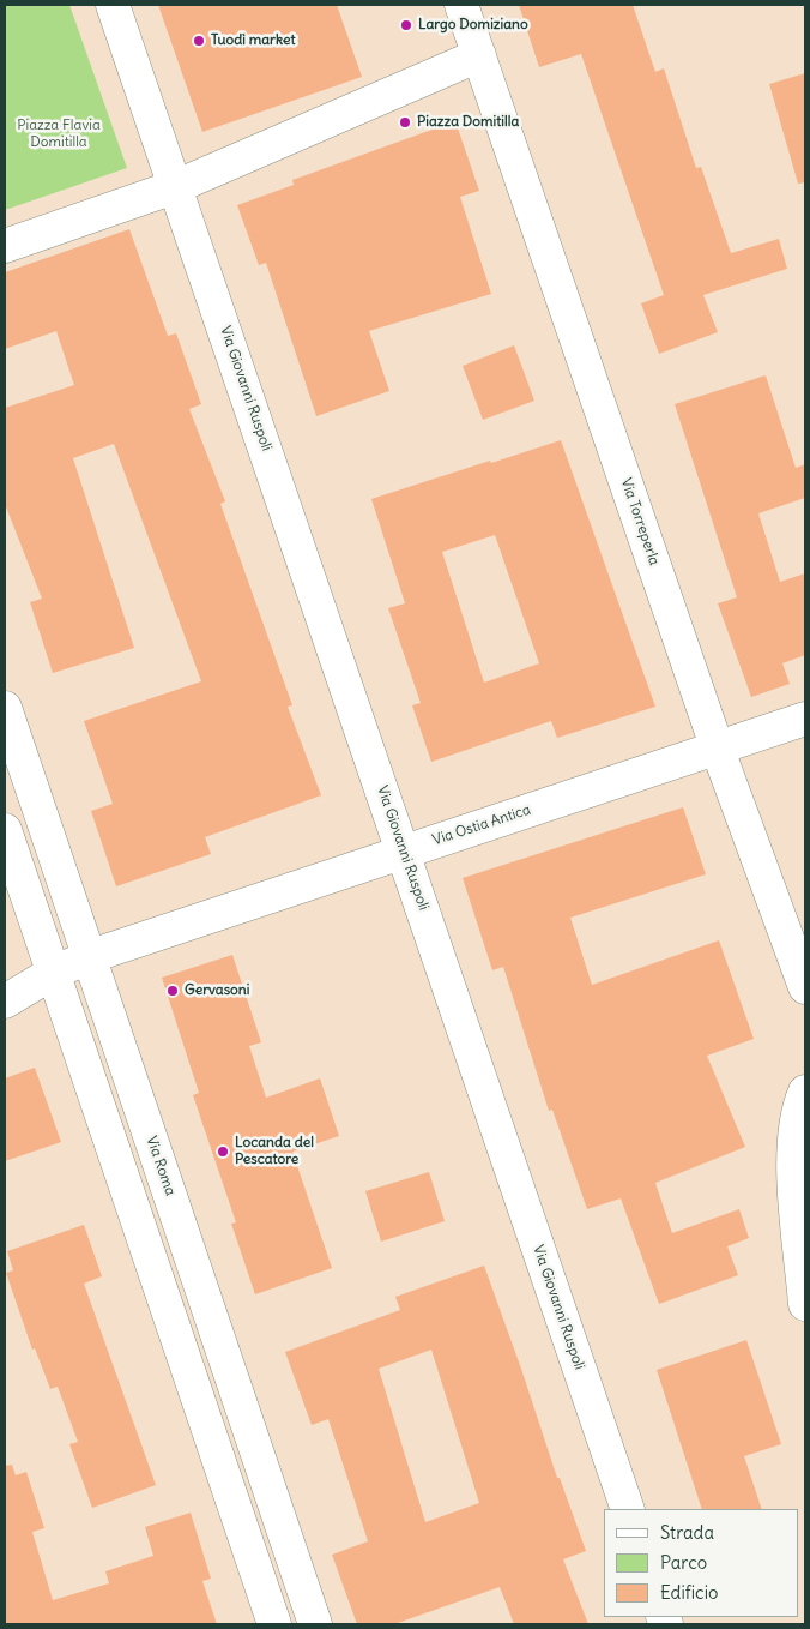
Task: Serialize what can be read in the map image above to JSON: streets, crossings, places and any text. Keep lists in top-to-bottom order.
{
  "streets": {
    "street": [
      "Via Giovanni Ruspoli",
      "Via Torreperla",
      "Via Ostia Antica",
      "Via Roma"
    ]
  },
  "crossings": [
    ["Via Giovanni Ruspoli", "Via Ostia Antica"],
    ["Via Torreperla", "Via Ostia Antica"],
    ["Via Ostia Antica", "Via Roma"]
  ],
  "parks": ["Piazza Flavia Domitilla"],
  "places": [
    "Largo Domiziano",
    "Tuodì market",
    "Piazza Domitilla",
    "Gervasoni",
    "Locanda del Pescatore"
  ],
  "legend": ["Strada", "Parco", "Edificio"]
}
